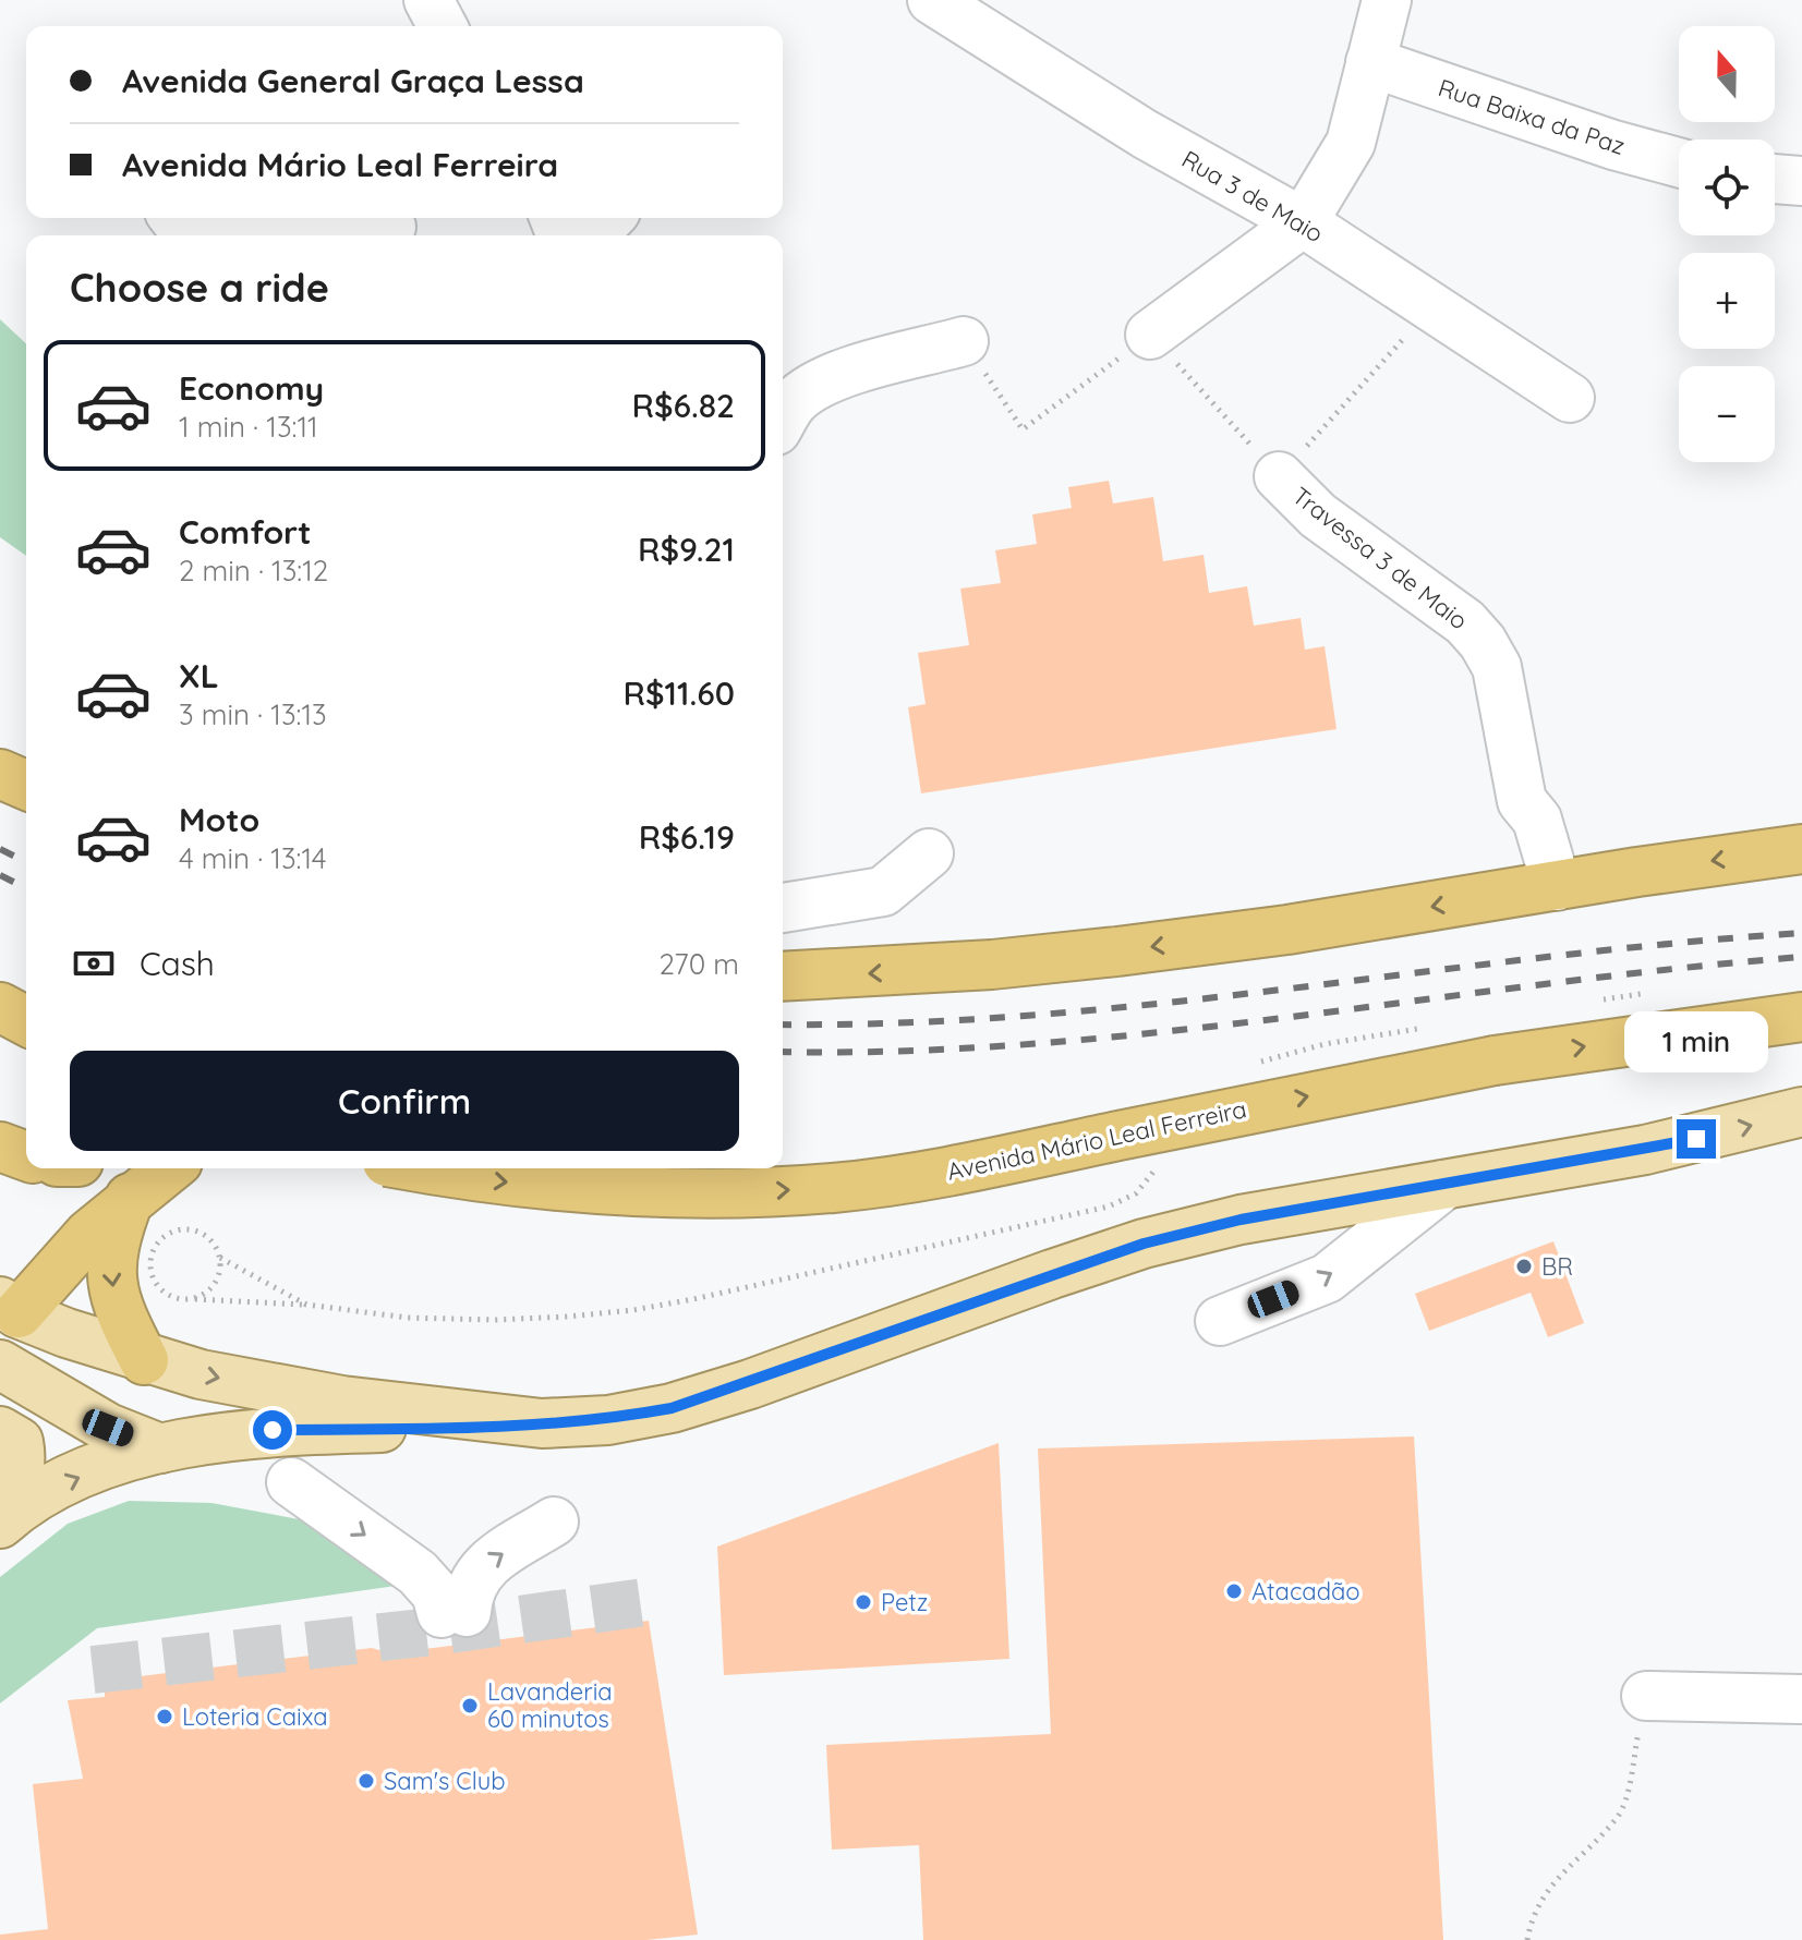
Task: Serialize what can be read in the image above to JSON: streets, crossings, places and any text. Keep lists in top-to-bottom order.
{
  "streets": {
    "highway": ["Avenida Mário Leal Ferreira"],
    "street": ["Rua Baixa da Paz", "Rua 3 de Maio", "Travessa 3 de Maio"]
  },
  "places": [
    "BR",
    "Atacadão",
    "Petz",
    "Lavanderia 60 minutos",
    "Loteria Caixa",
    "Sam's Club"
  ],
  "north": "top",
  "page": {
    "map_buttons": ["+", "−"],
    "banner": ["Avenida General Graça Lessa", "Avenida Mário Leal Ferreira"],
    "heading": "Choose a ride",
    "list": [
      {
        "name": "Economy",
        "note": "1 min · 13:11",
        "value": "R$6.82"
      },
      {
        "name": "Comfort",
        "note": "2 min · 13:12",
        "value": "R$9.21"
      },
      {
        "name": "XL",
        "note": "3 min · 13:13",
        "value": "R$11.60"
      },
      {
        "name": "Moto",
        "note": "4 min · 13:14",
        "value": "R$6.19"
      }
    ],
    "pay": ["Cash", "270 m"],
    "bubble": "1 min",
    "buttons": "Confirm"
  }
}
